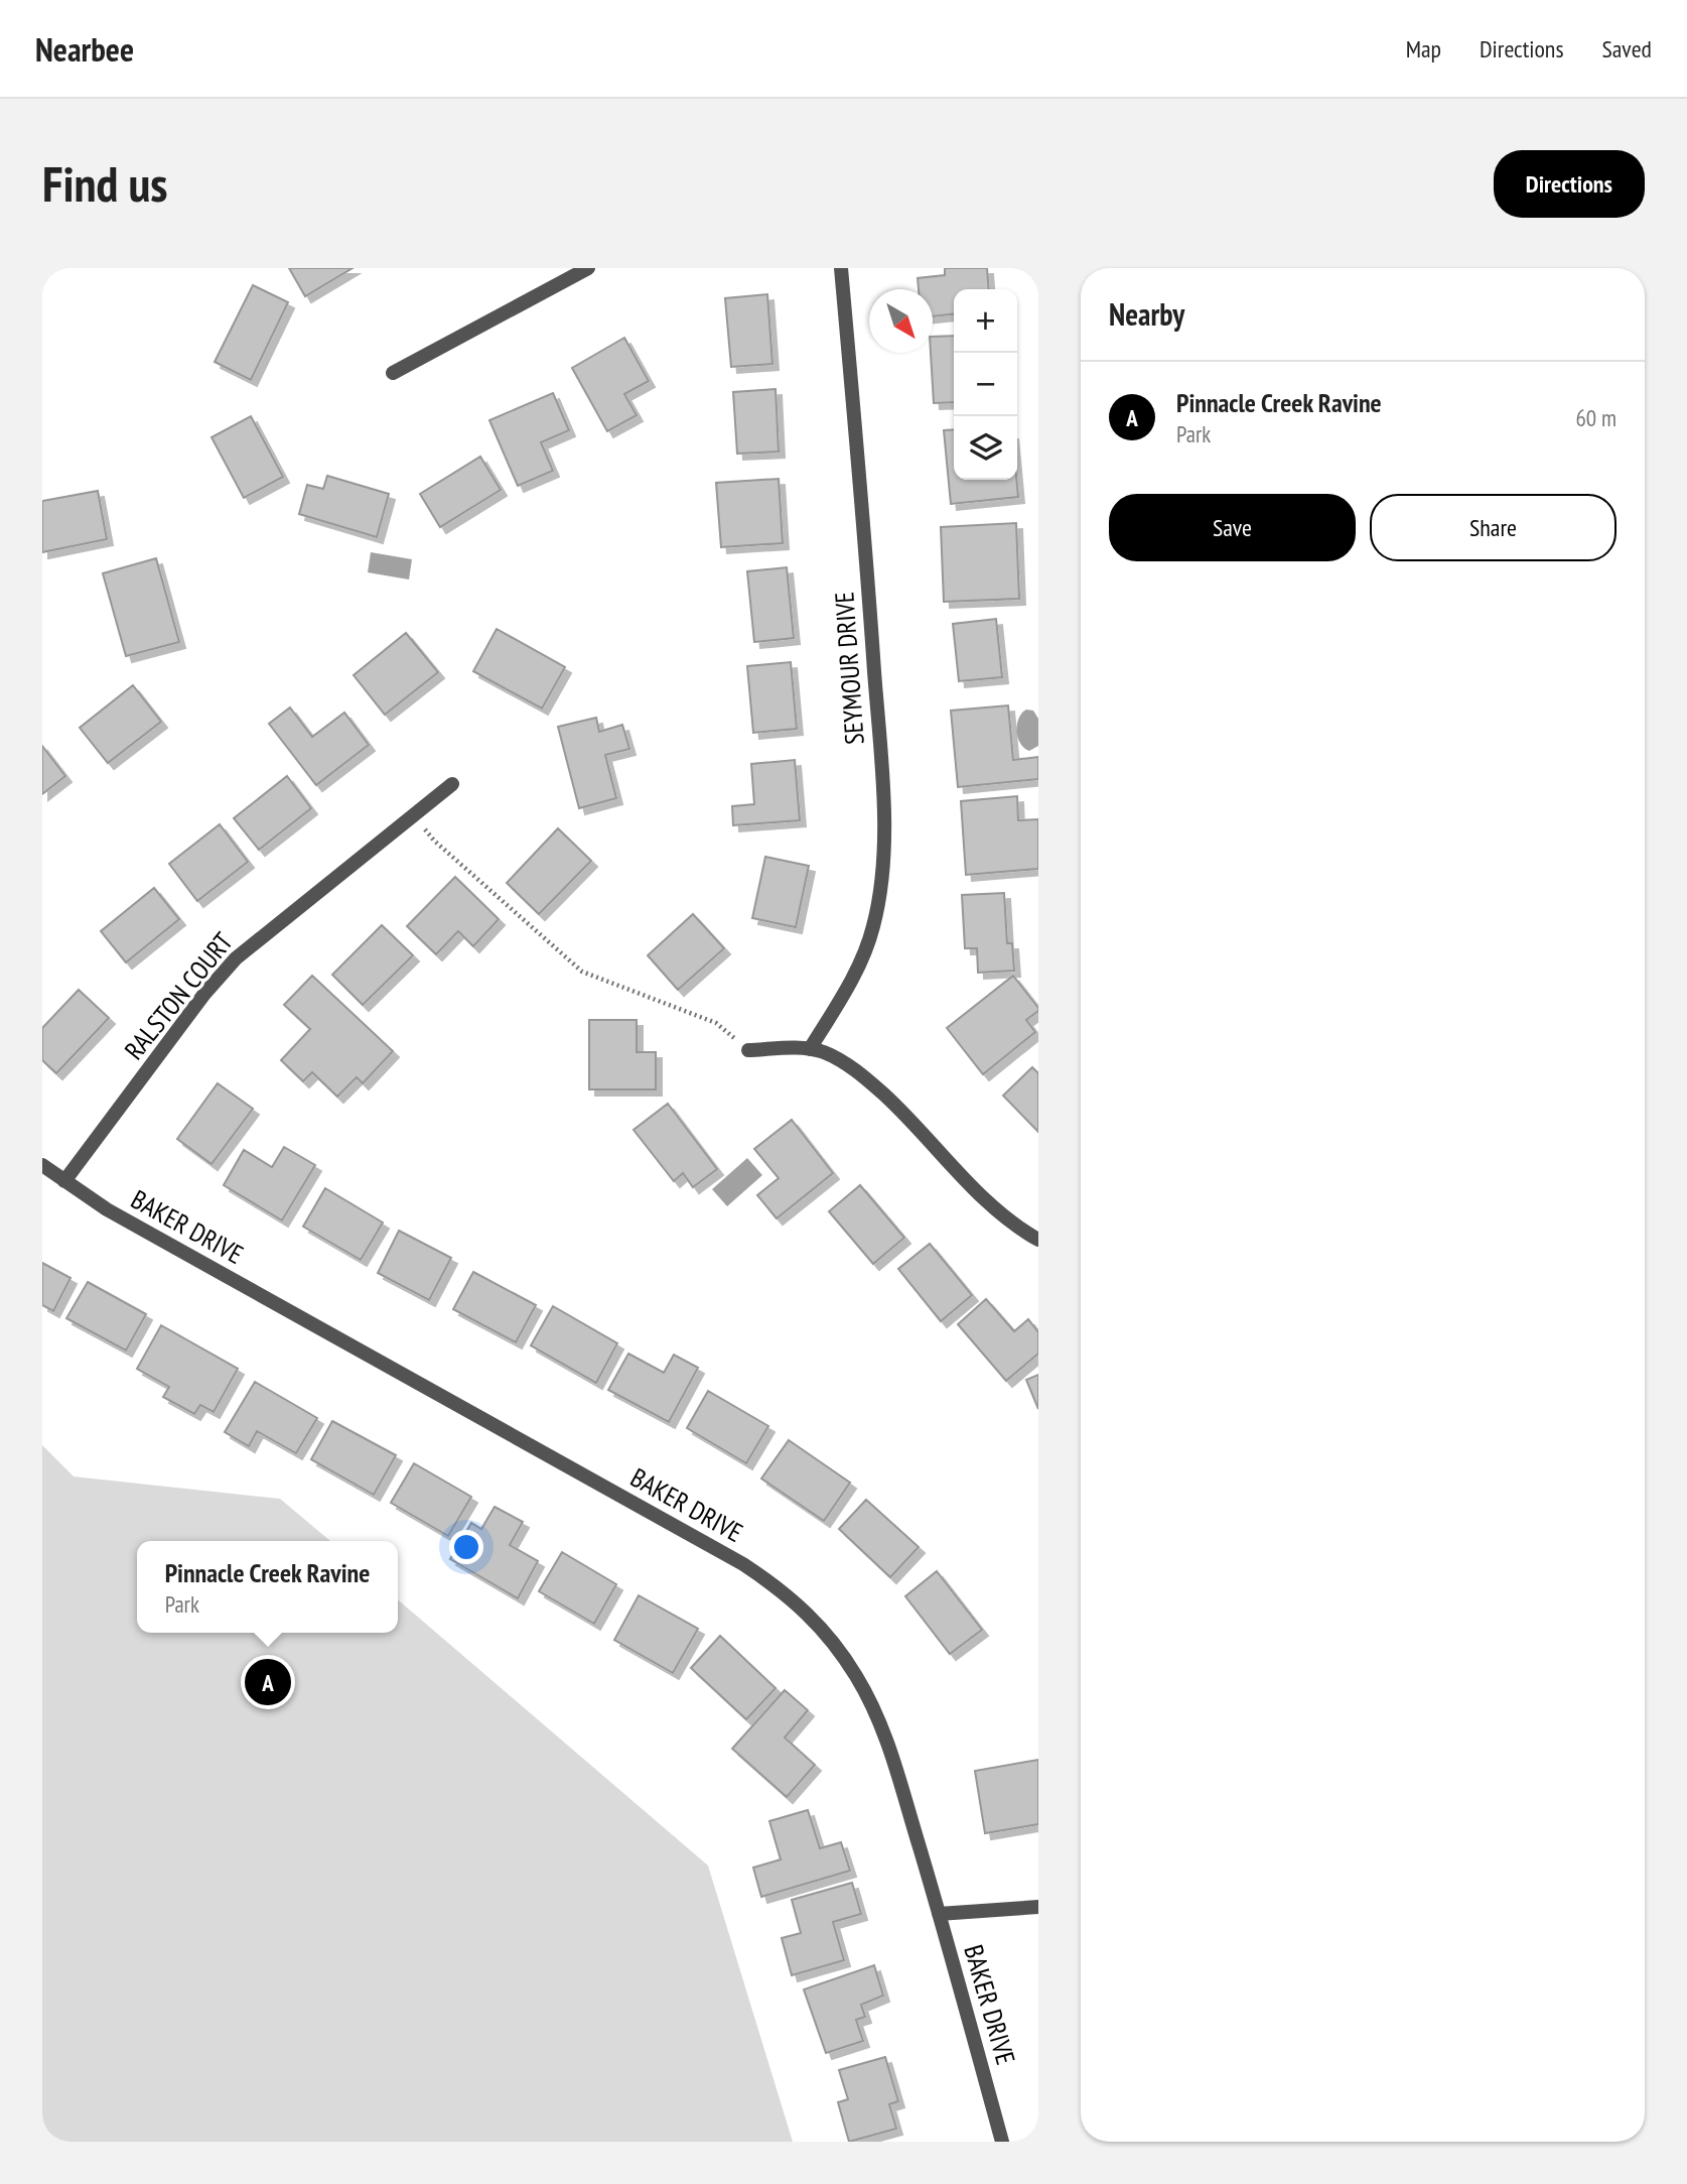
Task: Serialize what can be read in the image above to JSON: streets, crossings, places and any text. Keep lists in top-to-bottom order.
{
  "streets": {
    "street": ["SEYMOUR DRIVE", "RALSTON COURT", "BAKER DRIVE"]
  },
  "crossings": [
    ["RALSTON COURT", "BAKER DRIVE"]
  ],
  "north": "bottom right",
  "page": {
    "header": "Nearbee",
    "nav": ["Map", "Directions", "Saved"],
    "buttons": [
      "Directions",
      ["Save", "Share"]
    ],
    "title": "Find us",
    "heading": "Nearby",
    "map_buttons": ["+", "−"],
    "list": [
      {
        "mark": "A",
        "name": "Pinnacle Creek Ravine",
        "note": "Park",
        "value": "60 m"
      }
    ],
    "popup": ["Pinnacle Creek Ravine", "Park"],
    "pins": "A"
  }
}
